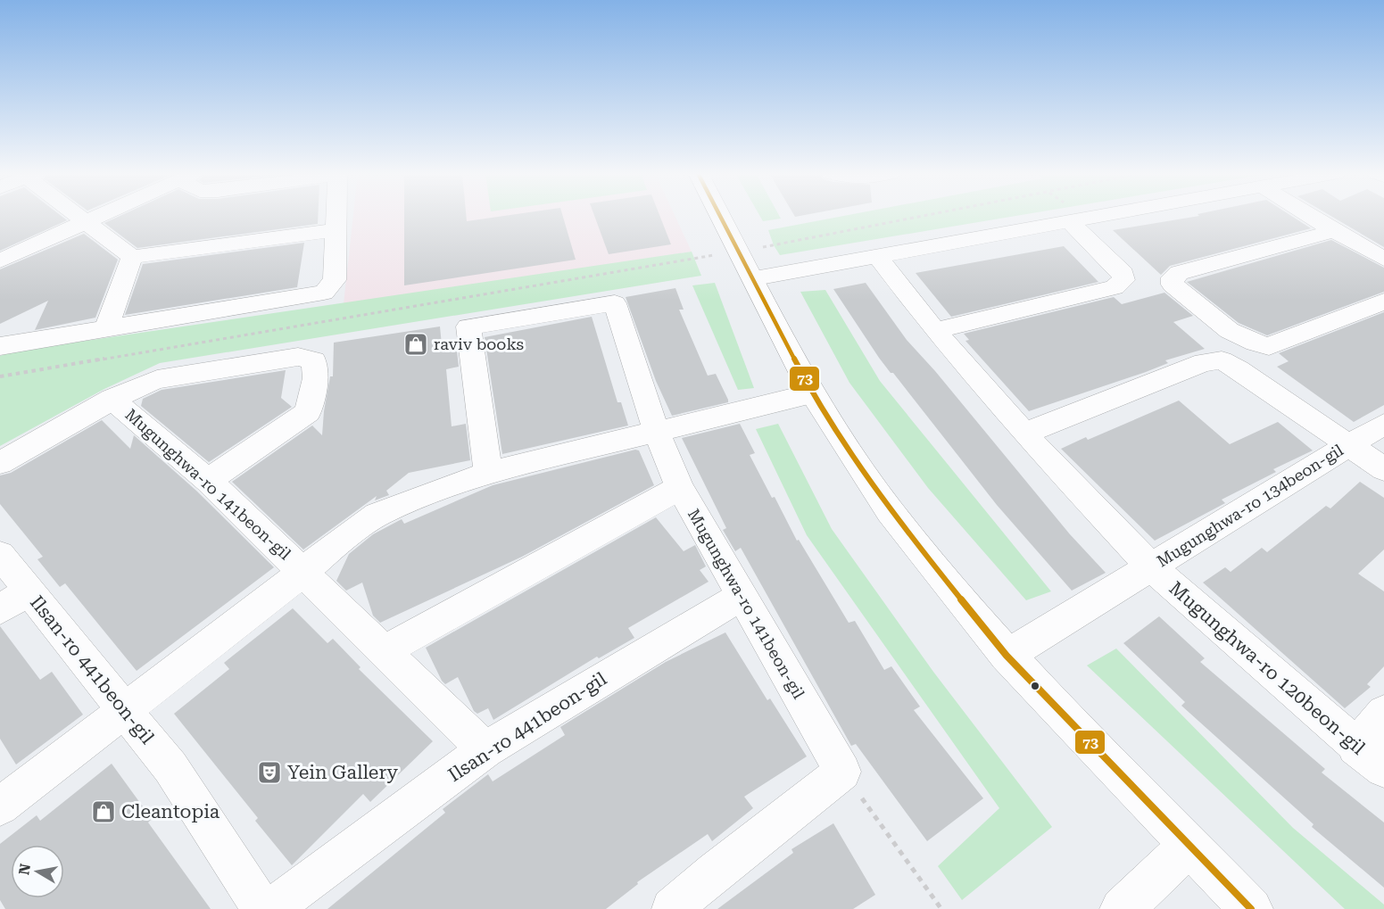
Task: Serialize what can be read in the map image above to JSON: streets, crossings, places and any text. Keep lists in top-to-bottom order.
{
  "streets": {
    "street": [
      "Mugunghwa-ro 141beon-gil",
      "Mugunghwa-ro 134beon-gil",
      "Mugunghwa-ro 120beon-gil",
      "Ilsan-ro 441beon-gil"
    ]
  },
  "crossings": [
    ["Mugunghwa-ro 141beon-gil", "Ilsan-ro 441beon-gil"],
    ["Mugunghwa-ro 134beon-gil", "Mugunghwa-ro 120beon-gil"]
  ],
  "places": {
    "shop": ["raviv books", "Cleantopia"],
    "theatre": ["Yein Gallery"]
  },
  "lines": ["transit line 73"],
  "north": "left"
}
